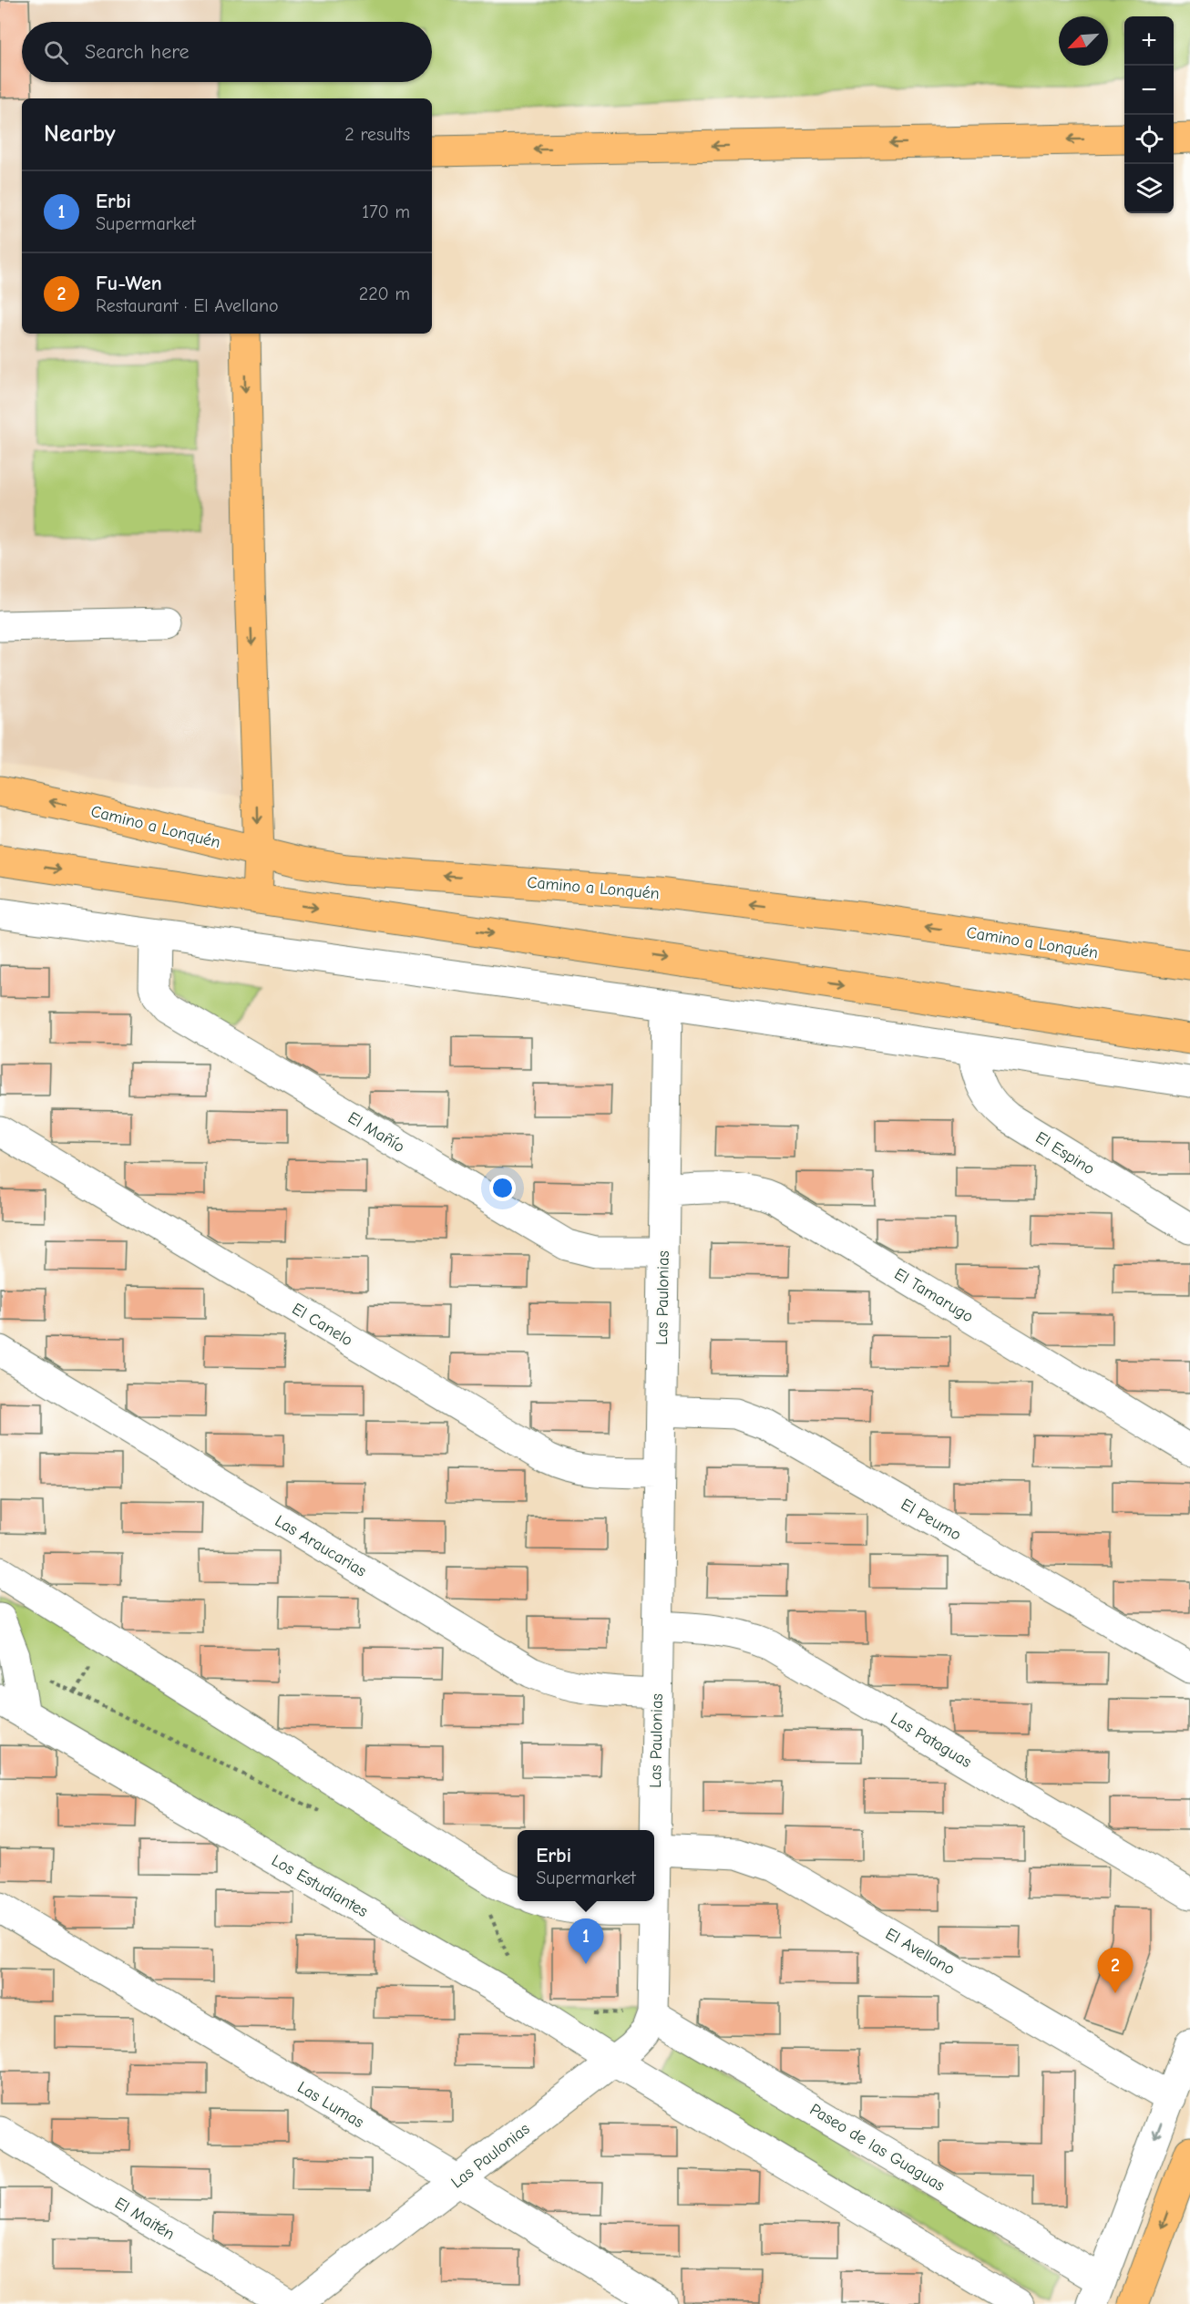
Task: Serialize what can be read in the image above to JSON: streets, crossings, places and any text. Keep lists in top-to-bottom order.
{
  "streets": {
    "main road": ["Camino a Lonquén"],
    "street": [
      "El Mañío",
      "El Espino",
      "El Tamarugo",
      "Las Paulonias",
      "El Canelo",
      "El Peumo",
      "Las Araucarias",
      "Las Pataguas",
      "Los Estudiantes",
      "El Avellano",
      "Las Lumas",
      "Paseo de las Guaguas",
      "El Maitén"
    ]
  },
  "crossings": [
    ["El Mañío", "Las Paulonias"],
    ["El Tamarugo", "Las Paulonias"],
    ["Las Paulonias", "El Canelo"],
    ["Las Paulonias", "El Peumo"],
    ["Las Paulonias", "Las Araucarias"],
    ["Las Paulonias", "Las Pataguas"],
    ["Las Paulonias", "Los Estudiantes"],
    ["Las Paulonias", "El Avellano"],
    ["Las Paulonias", "Las Lumas"],
    ["Las Paulonias", "Paseo de las Guaguas"]
  ],
  "north": "bottom left",
  "page": {
    "map_buttons": ["+", "−"],
    "search": "Search here",
    "heading": ["Nearby", "2 results"],
    "list": [
      {
        "mark": "1",
        "name": "Erbi",
        "note": "Supermarket",
        "value": "170 m"
      },
      {
        "mark": "2",
        "name": "Fu-Wen",
        "note": "Restaurant · El Avellano",
        "value": "220 m"
      }
    ],
    "popup": ["Erbi", "Supermarket"],
    "pins": ["1", "2"]
  }
}
